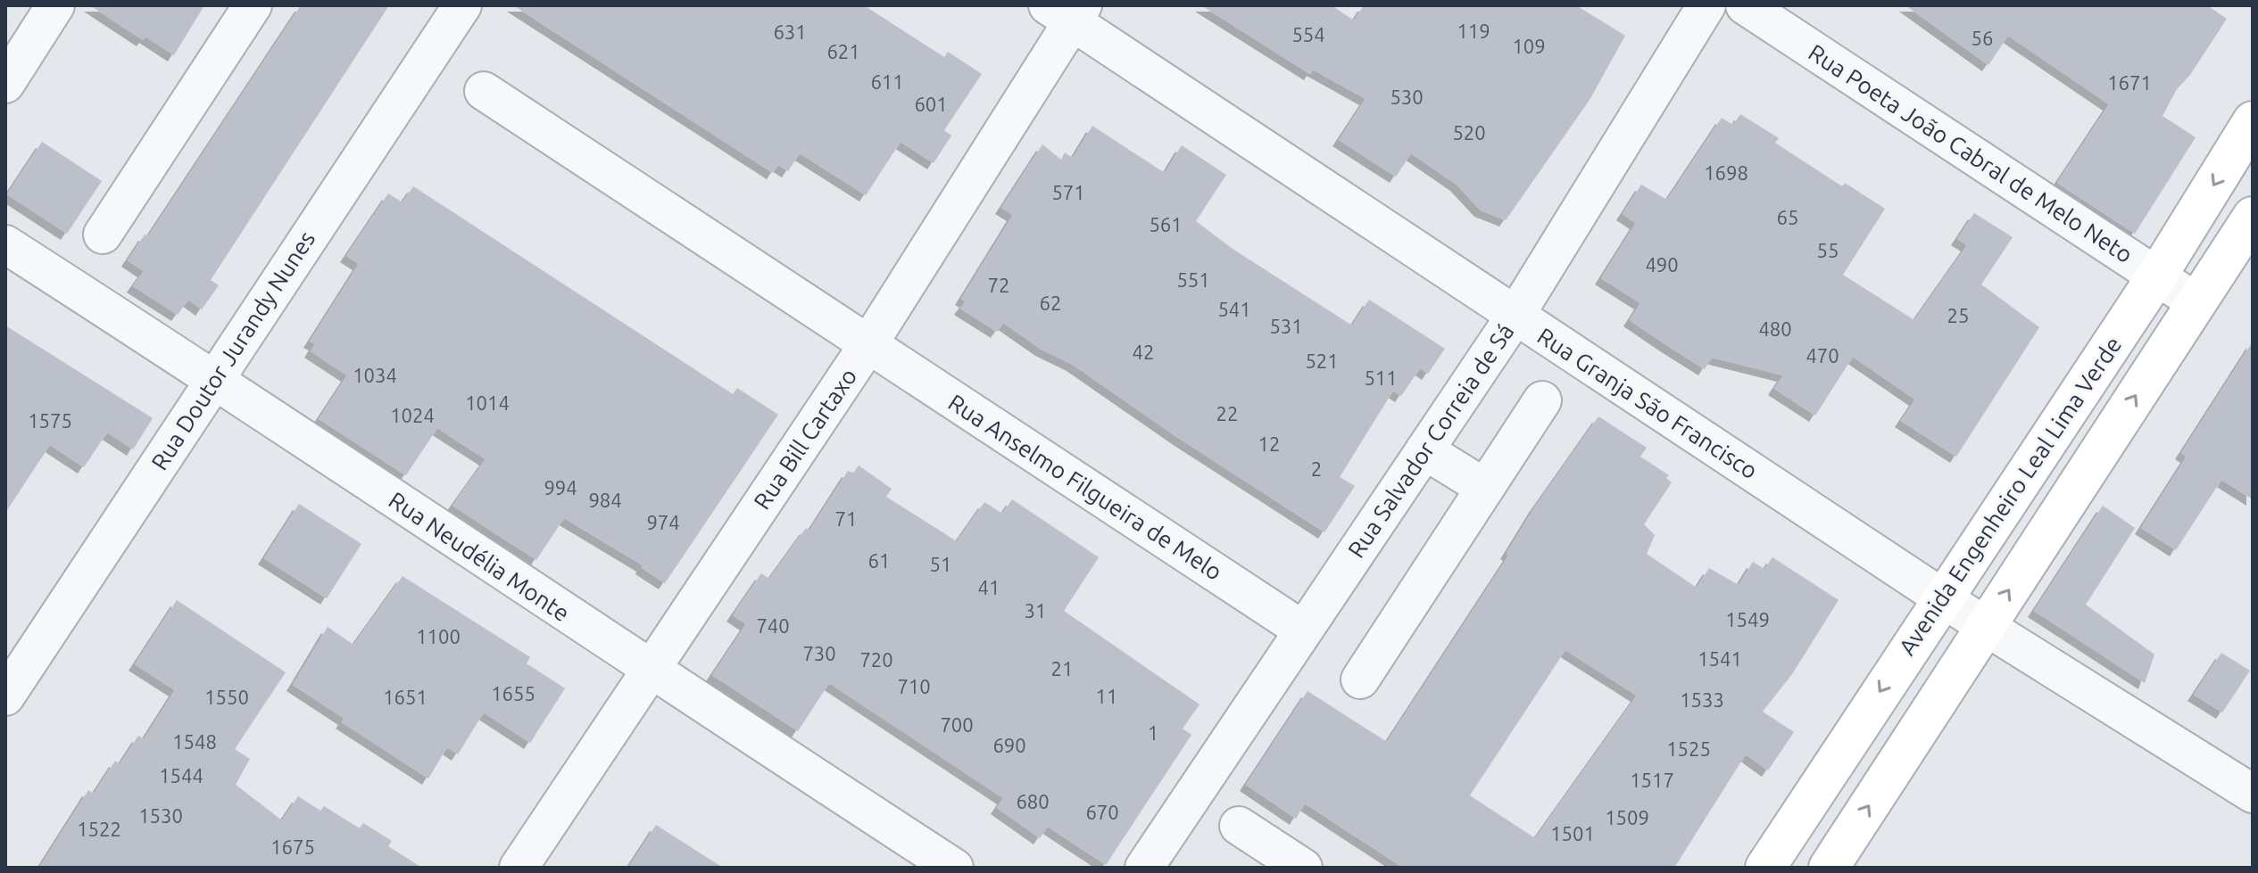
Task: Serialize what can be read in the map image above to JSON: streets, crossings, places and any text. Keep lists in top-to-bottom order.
{
  "streets": {
    "main road": ["Avenida Engenheiro Leal Lima Verde"],
    "street": [
      "Rua Poeta João Cabral de Melo Neto",
      "Rua Doutor Jurandy Nunes",
      "Rua Granja São Francisco",
      "Rua Bill Cartaxo",
      "Rua Salvador Correia de Sá",
      "Rua Anselmo Filgueira de Melo",
      "Rua Neudélia Monte"
    ]
  },
  "crossings": [
    ["Rua Poeta João Cabral de Melo Neto", "Avenida Engenheiro Leal Lima Verde"],
    ["Rua Doutor Jurandy Nunes", "Rua Neudélia Monte"],
    ["Rua Granja São Francisco", "Rua Bill Cartaxo"],
    ["Rua Granja São Francisco", "Rua Salvador Correia de Sá"],
    ["Rua Granja São Francisco", "Avenida Engenheiro Leal Lima Verde"],
    ["Rua Bill Cartaxo", "Rua Anselmo Filgueira de Melo"],
    ["Rua Bill Cartaxo", "Rua Neudélia Monte"],
    ["Rua Salvador Correia de Sá", "Rua Anselmo Filgueira de Melo"]
  ],
  "house_numbers": [
    "119",
    "631",
    "554",
    "56",
    "109",
    "621",
    "611",
    "1671",
    "530",
    "601",
    "520",
    "1698",
    "571",
    "65",
    "561",
    "55",
    "490",
    "551",
    "72",
    "62",
    "541",
    "25",
    "531",
    "480",
    "42",
    "470",
    "521",
    "1034",
    "511",
    "1014",
    "22",
    "1024",
    "1575",
    "12",
    "2",
    "994",
    "984",
    "71",
    "974",
    "61",
    "51",
    "41",
    "31",
    "1549",
    "740",
    "1100",
    "730",
    "1541",
    "720",
    "21",
    "710",
    "1655",
    "11",
    "1550",
    "1651",
    "1533",
    "700",
    "1",
    "1548",
    "690",
    "1525",
    "1544",
    "1517",
    "680",
    "670",
    "1530",
    "1509",
    "1522",
    "1501",
    "1675"
  ]
}
